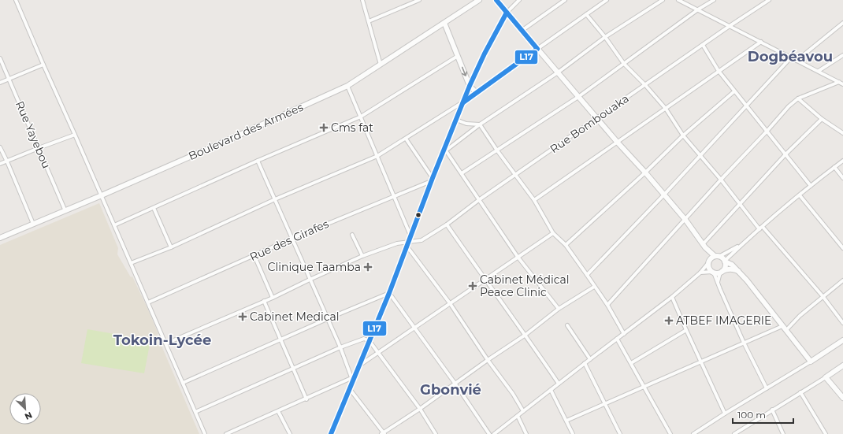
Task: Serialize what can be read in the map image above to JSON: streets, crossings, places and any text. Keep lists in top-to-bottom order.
{
  "streets": {
    "main road": ["Boulevard des Armées"],
    "street": ["Rue Bombouaka", "Rue Yayebou", "Rue des Girafes"]
  },
  "crossings": [
    ["Boulevard des Armées", "Rue Yayebou"]
  ],
  "districts": ["Dogbéavou", "Tokoin-Lycée", "Gbonvié"],
  "places": {
    "health": [
      "Cms fat",
      "Clinique Taamba",
      "Cabinet Médical Peace Clinic",
      "Cabinet Medical",
      "ATBEF IMAGERIE"
    ]
  },
  "lines": ["transit line L17"],
  "scale_bar": "100 m",
  "north": "bottom right"
}
